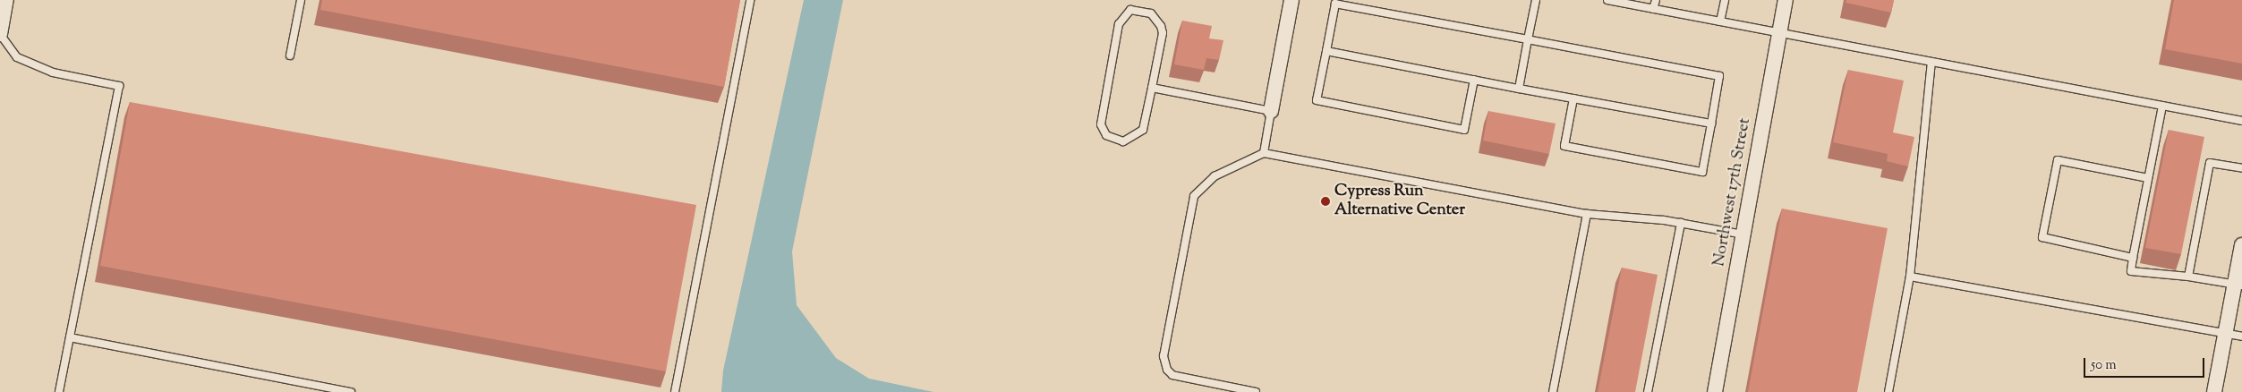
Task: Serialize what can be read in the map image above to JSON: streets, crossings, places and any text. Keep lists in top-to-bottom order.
{
  "streets": {
    "street": ["Northwest 17th Street"]
  },
  "places": ["Cypress Run Alternative Center"],
  "scale_bar": "50 m"
}
